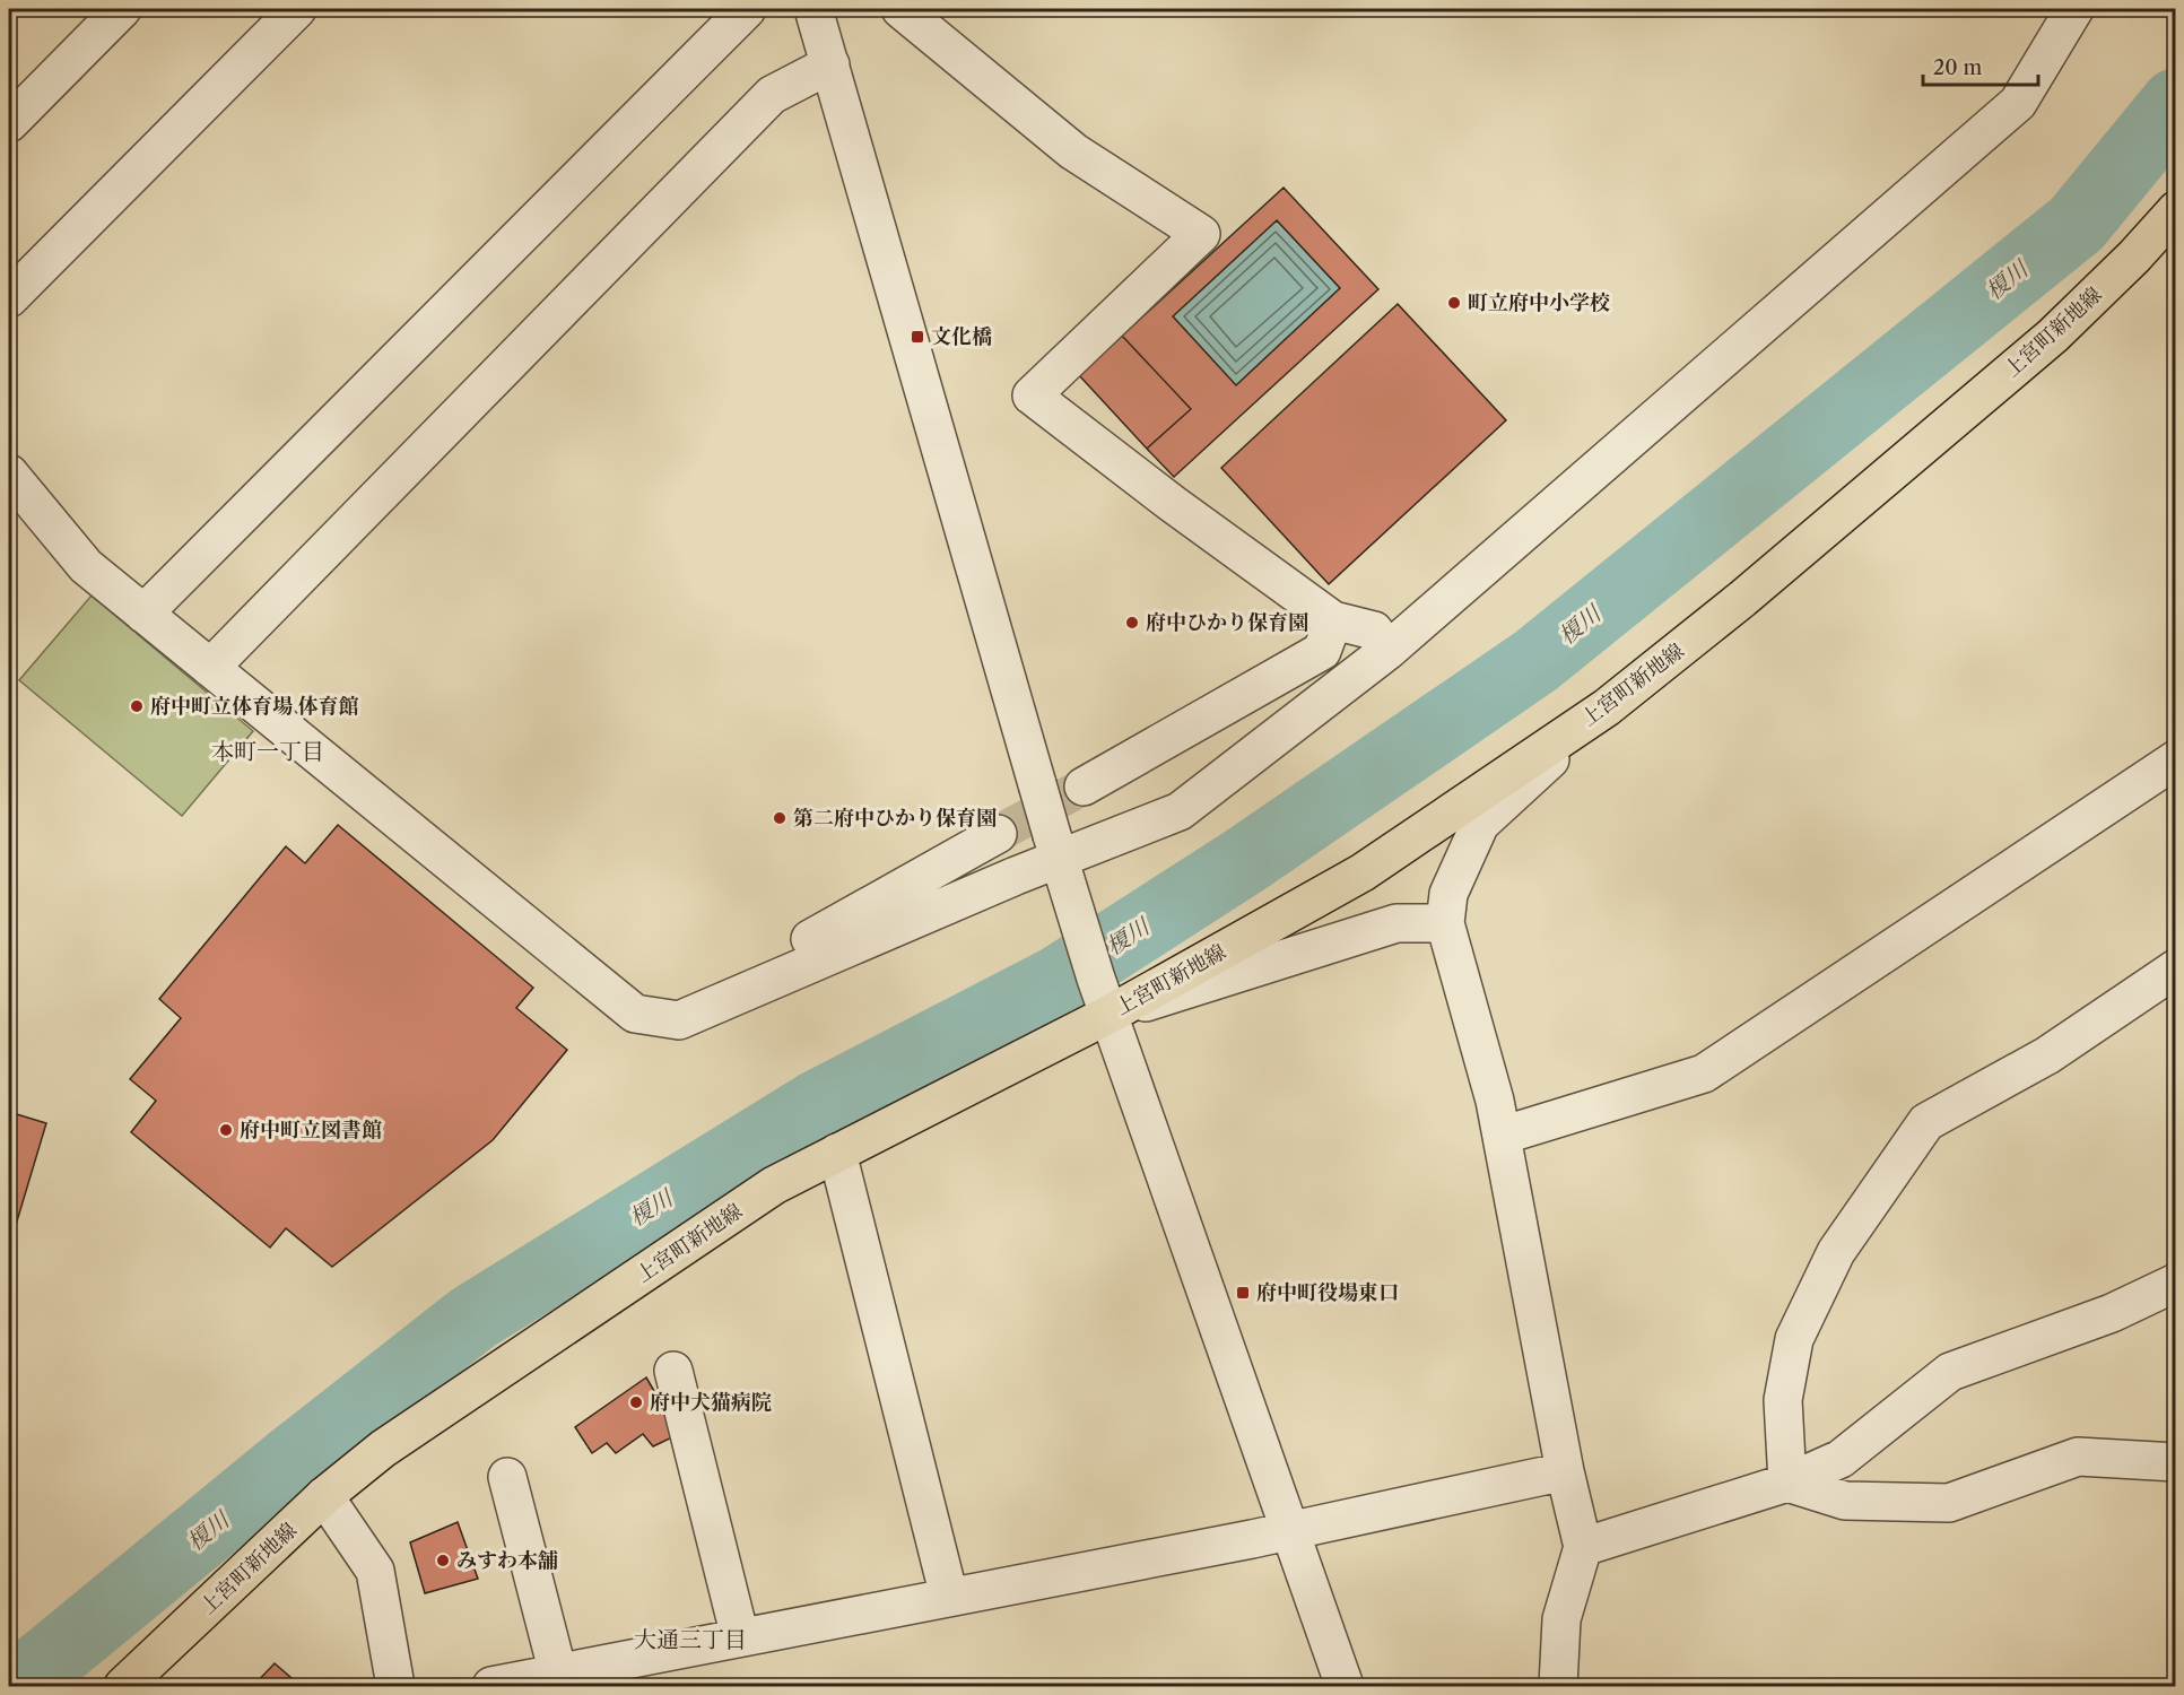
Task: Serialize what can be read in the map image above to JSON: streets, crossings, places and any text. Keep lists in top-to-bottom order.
{
  "streets": {
    "main road": ["上宮町新地線"]
  },
  "districts": ["本町一丁目", "大通三丁目"],
  "water": ["榎川"],
  "places": {
    "other": [
      "町立府中小学校",
      "府中ひかり保育園",
      "府中町立体育場 体育館",
      "第二府中ひかり保育園",
      "府中町立図書館",
      "府中犬猫病院",
      "みすわ本舗"
    ],
    "transit": ["文化橋", "府中町役場東口"]
  },
  "scale_bar": "20 m"
}
